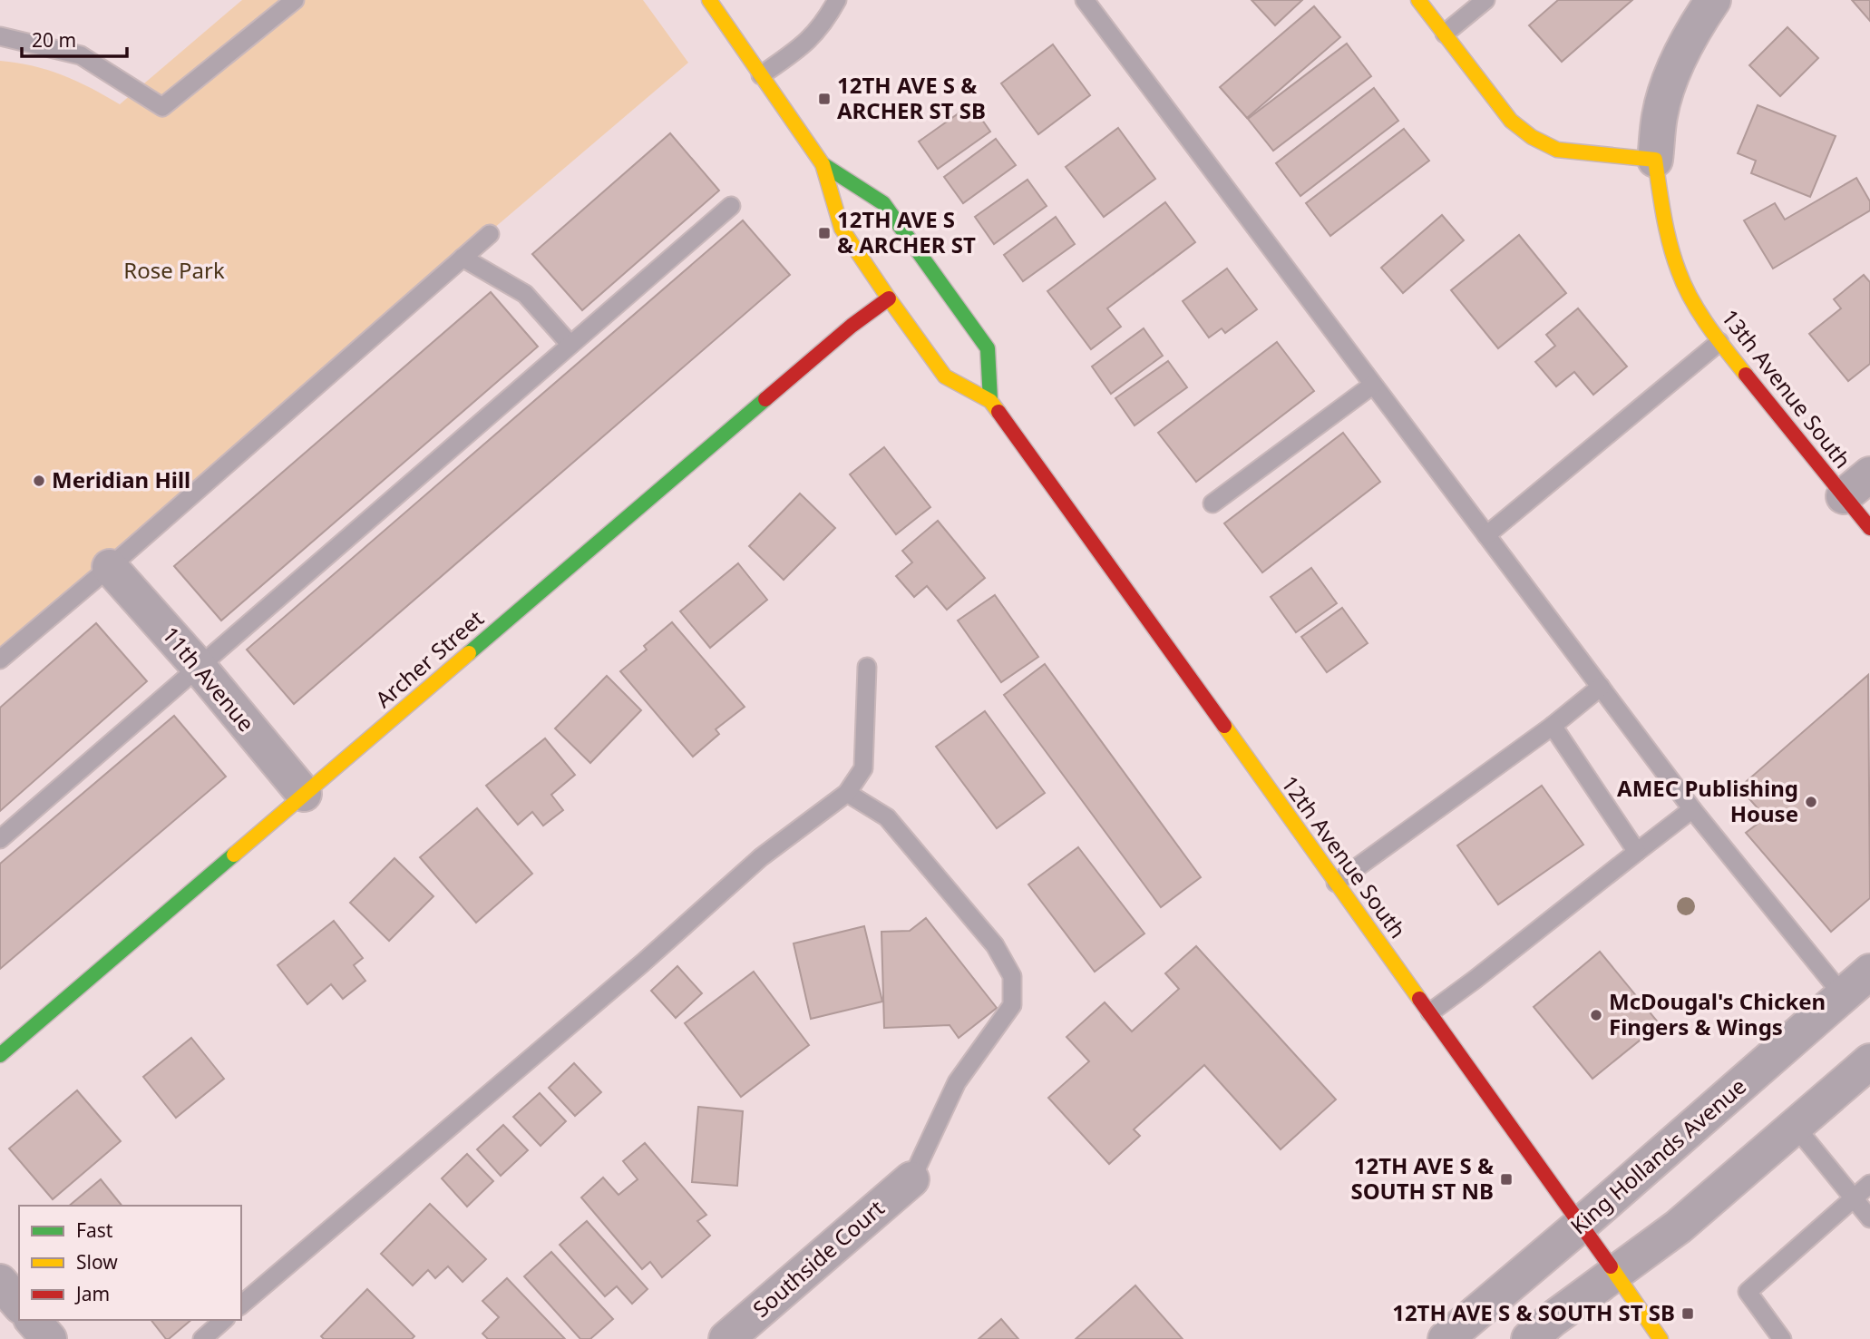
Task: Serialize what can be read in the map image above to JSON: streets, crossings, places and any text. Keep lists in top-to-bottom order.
{
  "streets": {
    "main road": ["13th Avenue South", "Archer Street", "12th Avenue South"],
    "street": ["11th Avenue", "King Hollands Avenue", "Southside Court"]
  },
  "crossings": [
    ["Archer Street", "11th Avenue"],
    ["Archer Street", "12th Avenue South"],
    ["12th Avenue South", "King Hollands Avenue"]
  ],
  "parks": ["Rose Park"],
  "places": {
    "transit": [
      "12TH AVE S & ARCHER ST SB",
      "12TH AVE S & ARCHER ST",
      "12TH AVE S & SOUTH ST NB",
      "12TH AVE S & SOUTH ST SB"
    ],
    "other": ["Meridian Hill", "AMEC Publishing House", "McDougal's Chicken Fingers & Wings"]
  },
  "legend": ["Fast", "Slow", "Jam"],
  "scale_bar": "20 m"
}
